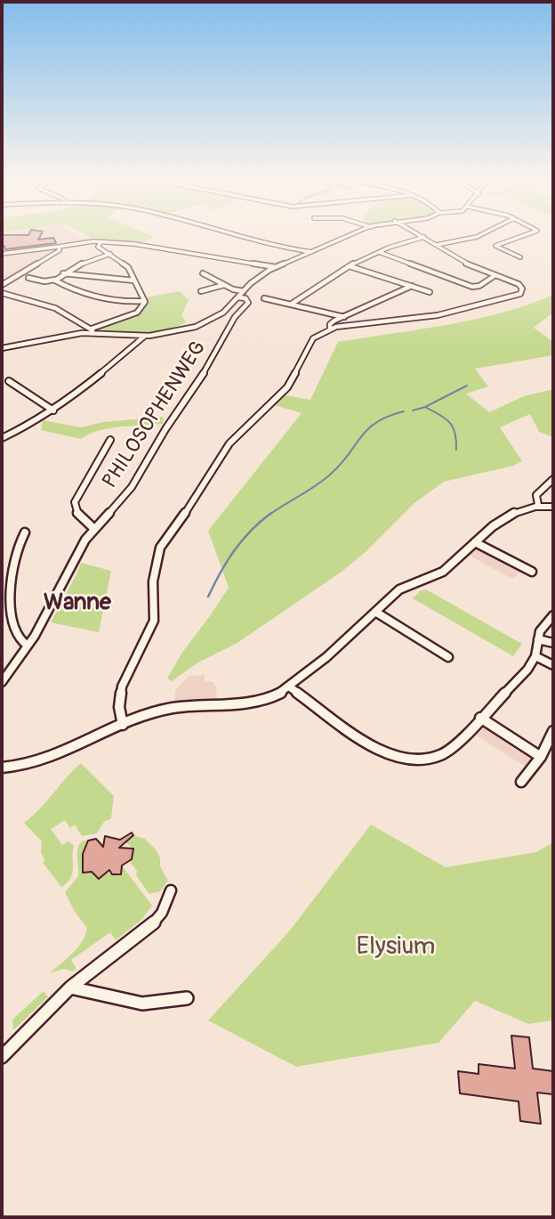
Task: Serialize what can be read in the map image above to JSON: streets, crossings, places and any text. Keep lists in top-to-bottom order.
{
  "streets": {
    "street": ["PHILOSOPHENWEG"]
  },
  "districts": ["Wanne"],
  "parks": ["Elysium"]
}
